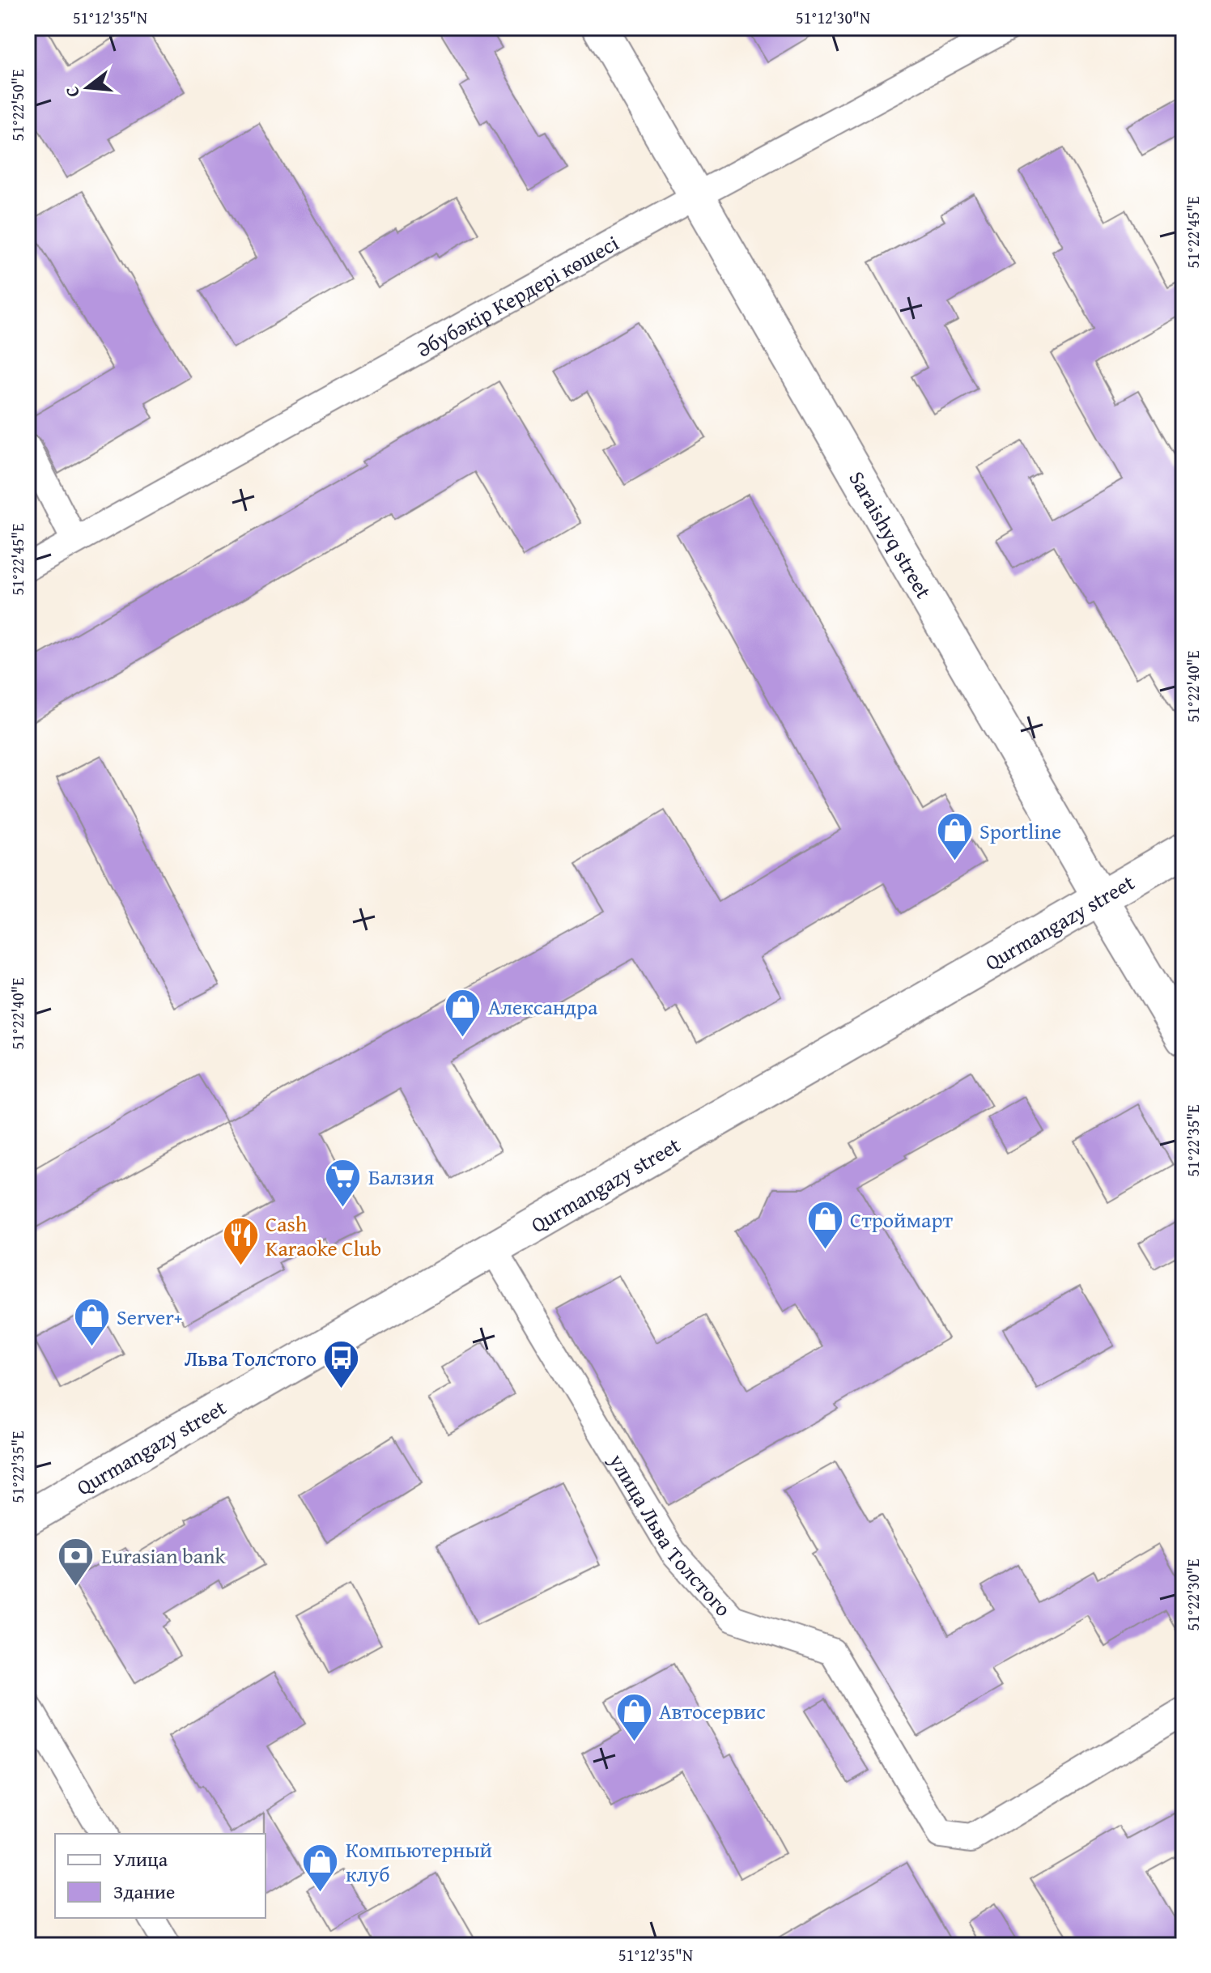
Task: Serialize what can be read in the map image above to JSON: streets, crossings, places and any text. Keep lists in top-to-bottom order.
{
  "streets": {
    "street": [
      "Әбубәкір Кердері көшесі",
      "Saraishyq street",
      "Qurmangazy street",
      "улица Льва Толстого"
    ]
  },
  "crossings": [
    ["Әбубәкір Кердері көшесі", "Saraishyq street"],
    ["Saraishyq street", "Qurmangazy street"],
    ["Qurmangazy street", "улица Льва Толстого"]
  ],
  "places": {
    "shop": [
      "Sportline",
      "Александра",
      "Строймарт",
      "Server+",
      "Автосервис",
      "Компьютерный клуб"
    ],
    "supermarket": ["Балзия"],
    "restaurant": ["Cash Karaoke Club"],
    "bus stop": ["Льва Толстого"],
    "bank": ["Eurasian bank"]
  },
  "legend": ["Улица", "Здание"],
  "north": "left",
  "coordinates": [
    "51°12'35\"N",
    "51°12'30\"N",
    "51°22'50\"E",
    "51°22'45\"E",
    "51°22'40\"E",
    "51°22'35\"E",
    "51°22'30\"E"
  ]
}
